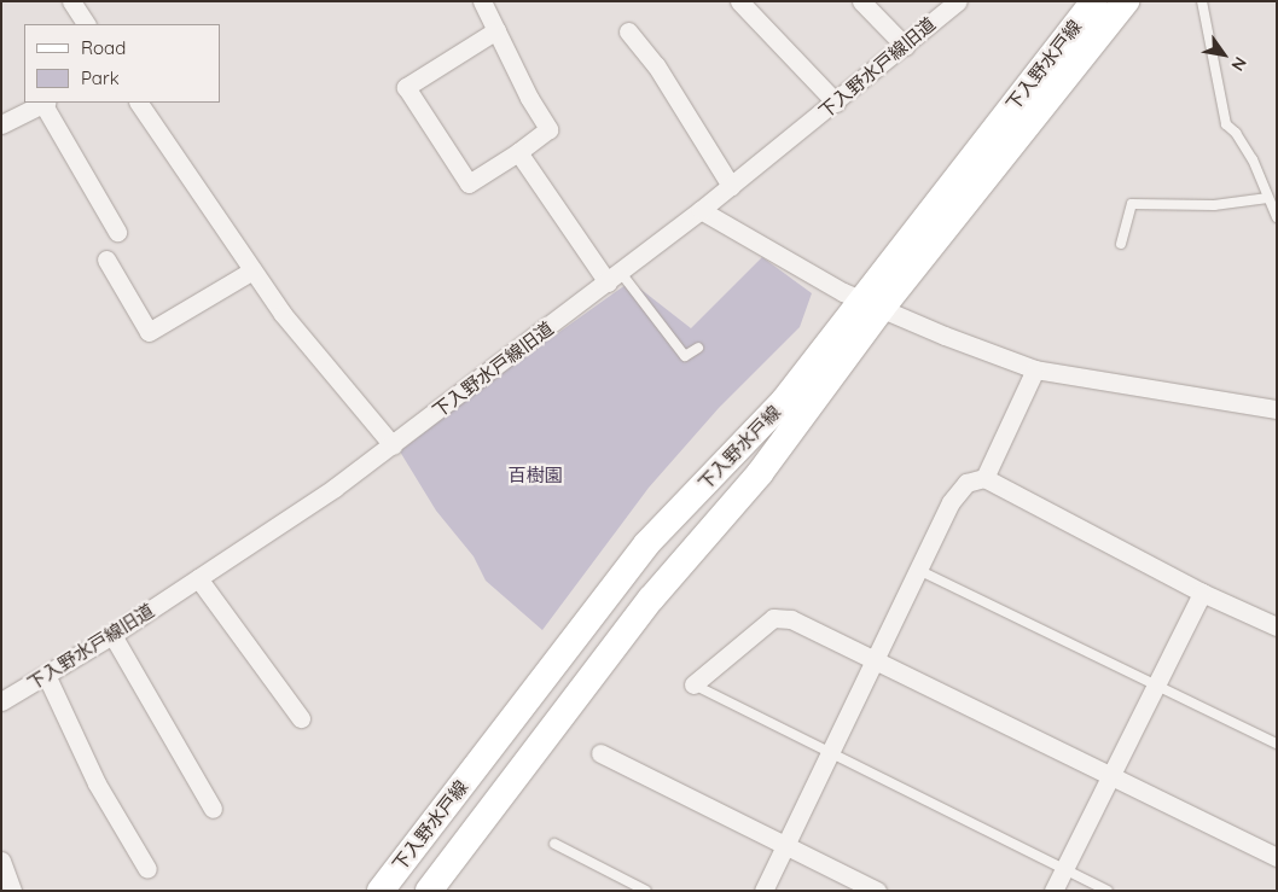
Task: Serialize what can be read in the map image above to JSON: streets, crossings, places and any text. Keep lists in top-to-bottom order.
{
  "streets": {
    "main road": ["下入野水戸線"],
    "street": ["下入野水戸線旧道"]
  },
  "parks": ["百樹園"],
  "legend": ["Road", "Park"],
  "north": "bottom right"
}
